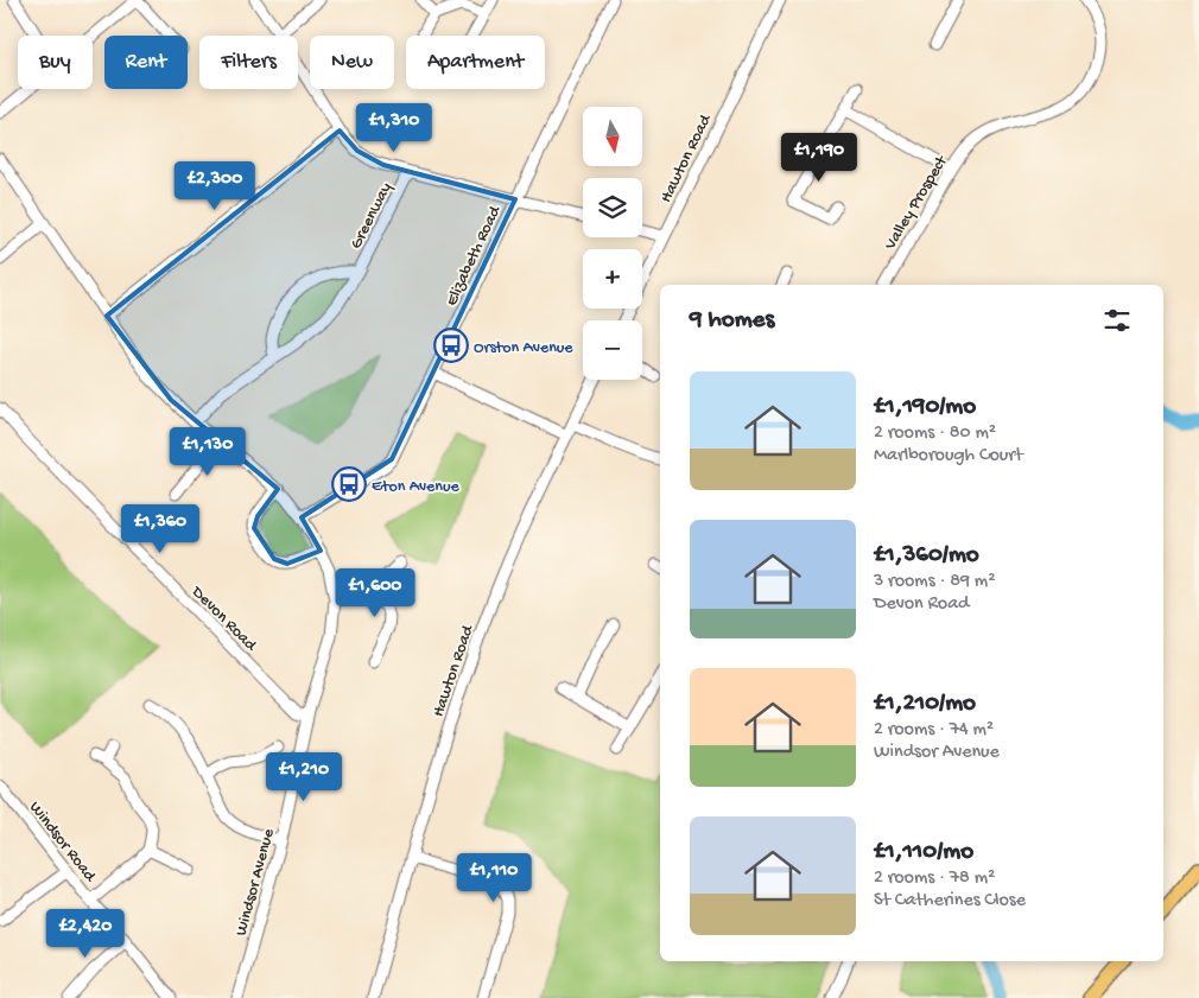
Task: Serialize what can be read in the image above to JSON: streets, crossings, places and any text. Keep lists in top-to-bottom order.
{
  "streets": {
    "street": [
      "Hawton Road",
      "Valley Prospect",
      "Greenway",
      "Elizabeth Road",
      "Devon Road",
      "Windsor Road",
      "Windsor Avenue"
    ]
  },
  "crossings": [
    ["Devon Road", "Windsor Avenue"]
  ],
  "places": {
    "bus stop": ["Orston Avenue", "Eton Avenue"]
  },
  "north": "bottom",
  "page": {
    "chip": [
      "Buy",
      "Rent",
      "Filters",
      "New",
      "Apartment"
    ],
    "price": [
      "£1,310",
      "£1,190",
      "£2,300",
      "£1,130",
      "£1,360",
      "£1,600",
      "£1,210",
      "£1,110",
      "£2,420"
    ],
    "map_buttons": ["+", "−"],
    "heading": "9 homes",
    "list": [
      {
        "name": "£1,190/mo",
        "note": "2 rooms · 80 m² · Marlborough Court"
      },
      {
        "name": "£1,360/mo",
        "note": "3 rooms · 89 m² · Devon Road"
      },
      {
        "name": "£1,210/mo",
        "note": "2 rooms · 74 m² · Windsor Avenue"
      },
      {
        "name": "£1,110/mo",
        "note": "2 rooms · 78 m² · St Catherines Close"
      }
    ]
  }
}
